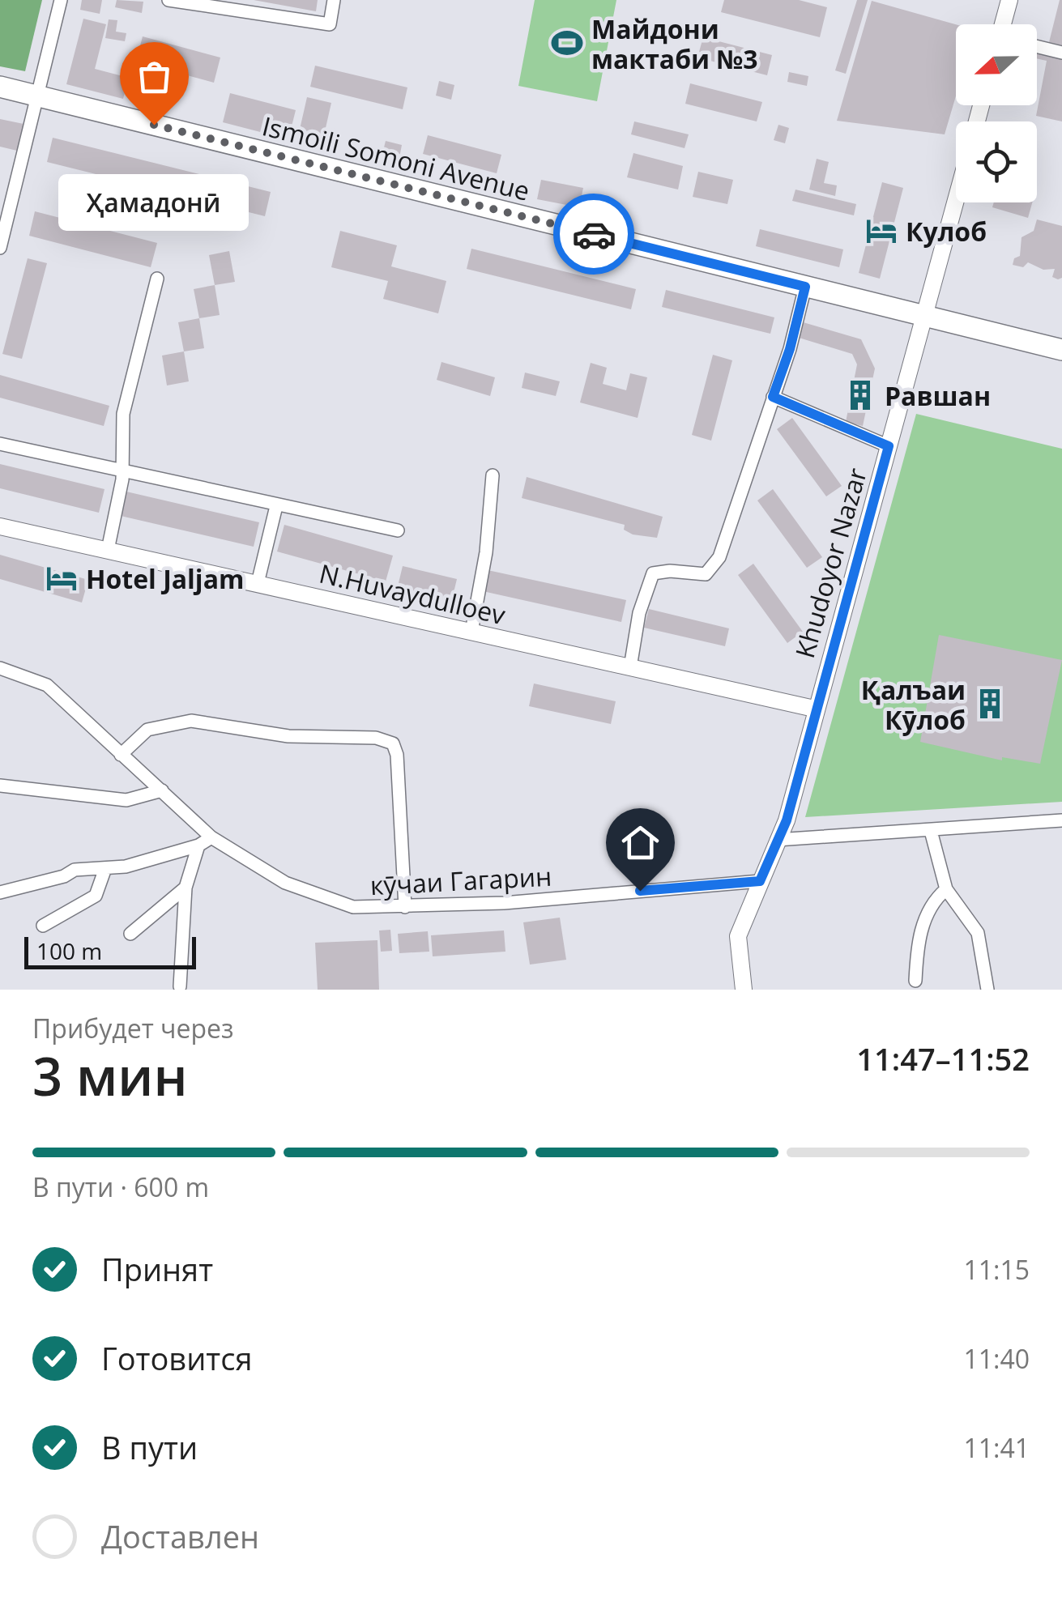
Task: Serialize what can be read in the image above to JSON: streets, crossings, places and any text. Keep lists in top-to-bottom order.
{
  "streets": {
    "main road": ["Ismoili Somoni Avenue"],
    "street": ["Khudoyor Nazar", "N.Huvaydulloev", "кӯчаи Гагарин"]
  },
  "crossings": [
    ["Ismoili Somoni Avenue", "Khudoyor Nazar"],
    ["Khudoyor Nazar", "N.Huvaydulloev"],
    ["Khudoyor Nazar", "кӯчаи Гагарин"]
  ],
  "places": {
    "sports": ["Майдони мактаби №3"],
    "other": ["Ҳамадонӣ"],
    "hotel": ["Кулоб", "Hotel Jaljam"],
    "building": ["Равшан", "Қалъаи Кӯлоб"]
  },
  "scale_bar": "100 m",
  "north": "left",
  "page": {
    "bubble": "Ҳамадонӣ",
    "scale": "100 m",
    "heading": ["3 мин", "Прибудет через", "11:47–11:52"],
    "bar": "В пути · 600 m",
    "list": [
      ["Принят", "11:15"],
      ["Готовится", "11:40"],
      ["В пути", "11:41"],
      "Доставлен"
    ]
  }
}
